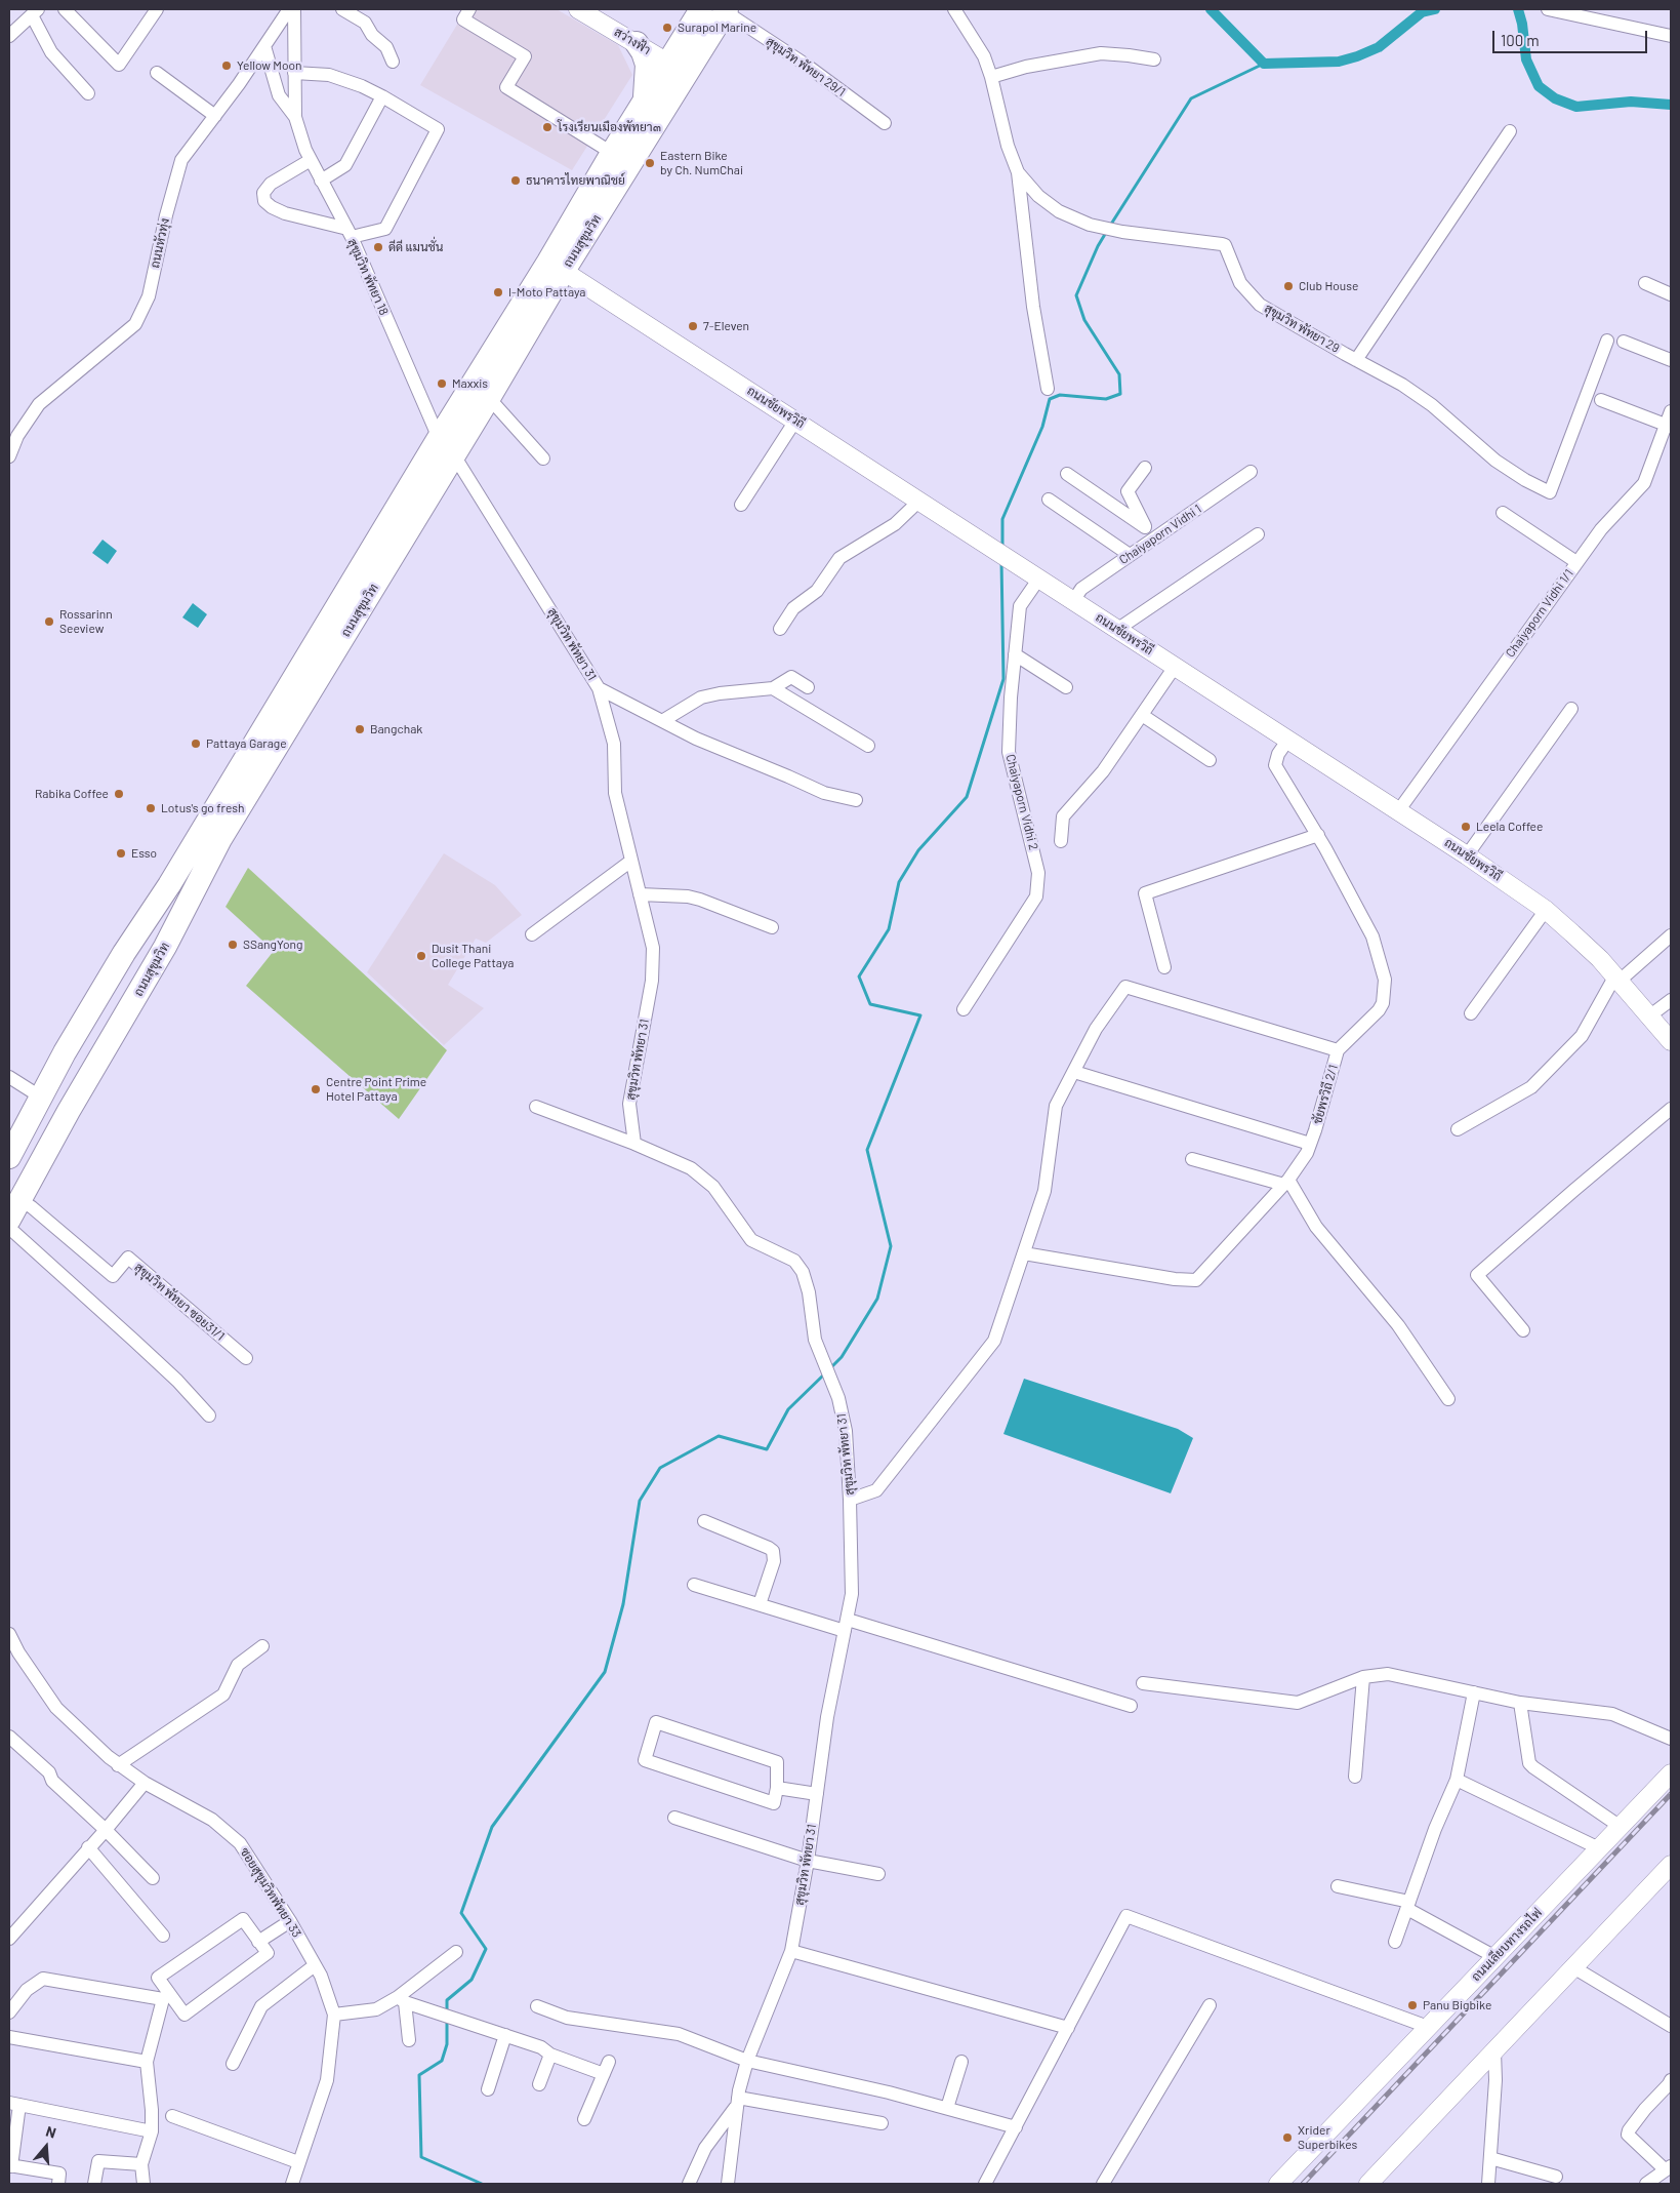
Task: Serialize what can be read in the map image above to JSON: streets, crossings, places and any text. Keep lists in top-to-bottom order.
{
  "streets": {
    "highway": ["ถนนสุขุมวิท"],
    "main road": ["สว่างฟ้า", "ถนนชัยพรวิถี", "ถนนเลียบทางรถไฟ"],
    "street": [
      "สุขุมวิท พัทยา 29/1",
      "ถนนหัวทุ่ง",
      "สุขุมวิท พัทยา 18",
      "สุขุมวิท พัทยา 29",
      "Chaiyaporn Vidhi 1",
      "Chaiyaporn Vidhi 1/1",
      "สุขุมวิท พัทยา 31",
      "Chaiyaporn Vidhi 2",
      "ชัยพรวิถี 2/1",
      "สุขุมวิท พัทยา ซอย31/1",
      "ซอยสุขุมวิทพัทยา 33"
    ]
  },
  "crossings": [
    ["สว่างฟ้า", "ถนนสุขุมวิท"],
    ["สุขุมวิท พัทยา 29/1", "ถนนสุขุมวิท"],
    ["ถนนสุขุมวิท", "สุขุมวิท พัทยา 18"],
    ["ถนนสุขุมวิท", "ถนนชัยพรวิถี"],
    ["ถนนสุขุมวิท", "สุขุมวิท พัทยา 31"],
    ["ถนนสุขุมวิท", "สุขุมวิท พัทยา ซอย31/1"],
    ["ถนนหัวทุ่ง", "สุขุมวิท พัทยา 18"],
    ["ถนนชัยพรวิถี", "Chaiyaporn Vidhi 1"],
    ["ถนนชัยพรวิถี", "Chaiyaporn Vidhi 1/1"],
    ["ถนนชัยพรวิถี", "Chaiyaporn Vidhi 2"],
    ["ถนนชัยพรวิถี", "ชัยพรวิถี 2/1"]
  ],
  "places": [
    "Surapol Marine",
    "Yellow Moon",
    "โรงเรียนเมืองพัทยา๓",
    "Eastern Bike by Ch. NumChai",
    "ธนาคารไทยพาณิชย์",
    "ดีดี แมนชั่น",
    "Club House",
    "I-Moto Pattaya",
    "7-Eleven",
    "Maxxis",
    "Rossarinn Seeview",
    "Bangchak",
    "Pattaya Garage",
    "Rabika Coffee",
    "Lotus's go fresh",
    "Leela Coffee",
    "Esso",
    "SSangYong",
    "Dusit Thani College Pattaya",
    "Centre Point Prime Hotel Pattaya",
    "Panu Bigbike",
    "Xrider Superbikes"
  ],
  "scale_bar": "100 m",
  "north": "top"
}
